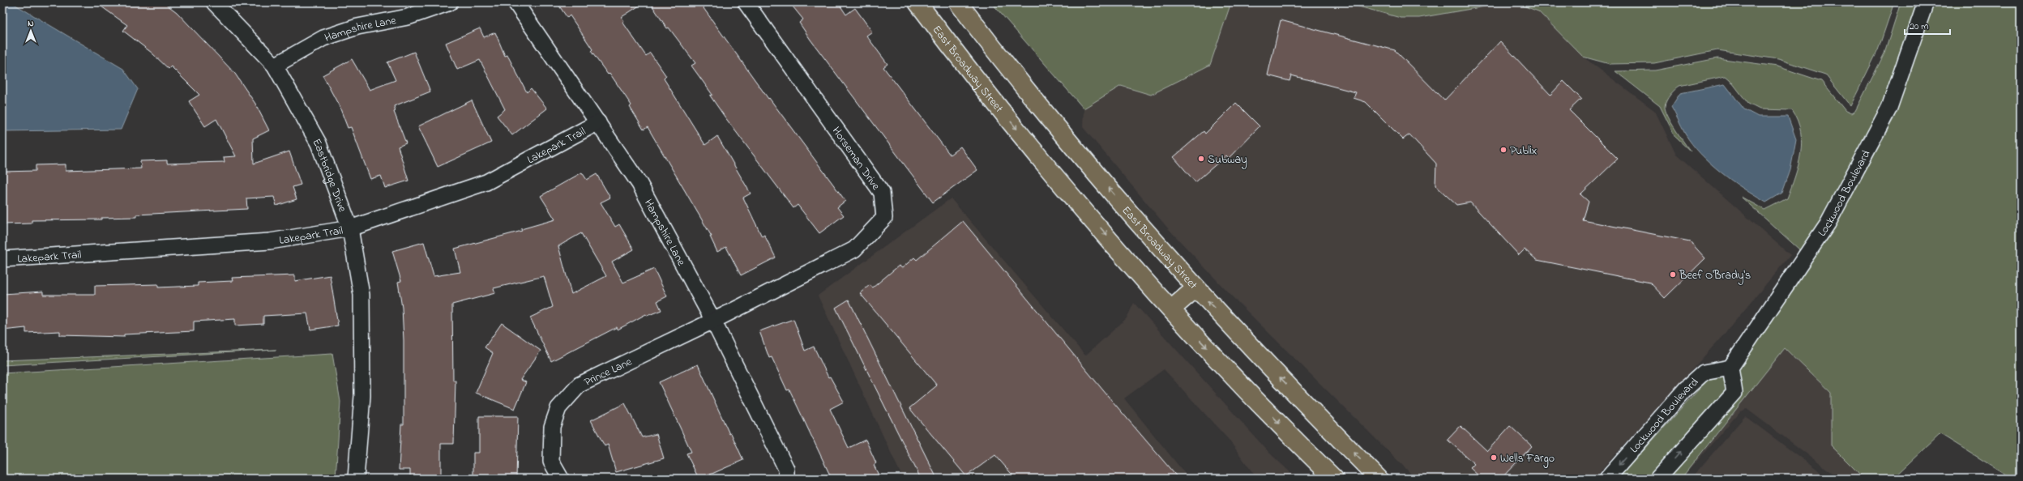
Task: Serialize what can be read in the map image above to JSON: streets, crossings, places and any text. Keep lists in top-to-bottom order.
{
  "streets": {
    "main road": ["East Broadway Street"],
    "street": [
      "Hampshire Lane",
      "Lakepark Trail",
      "Horseman Drive",
      "Eastbridge Drive",
      "Lockwood Boulevard",
      "Prince Lane"
    ]
  },
  "crossings": [
    ["Hampshire Lane", "Lakepark Trail"],
    ["Hampshire Lane", "Horseman Drive"],
    ["Hampshire Lane", "Eastbridge Drive"],
    ["Hampshire Lane", "Prince Lane"],
    ["Lakepark Trail", "Eastbridge Drive"],
    ["Horseman Drive", "Prince Lane"]
  ],
  "places": [
    "Publix",
    "Subway",
    "Beef O'Brady's",
    "Wells Fargo"
  ],
  "scale_bar": "20 m",
  "north": "top"
}
